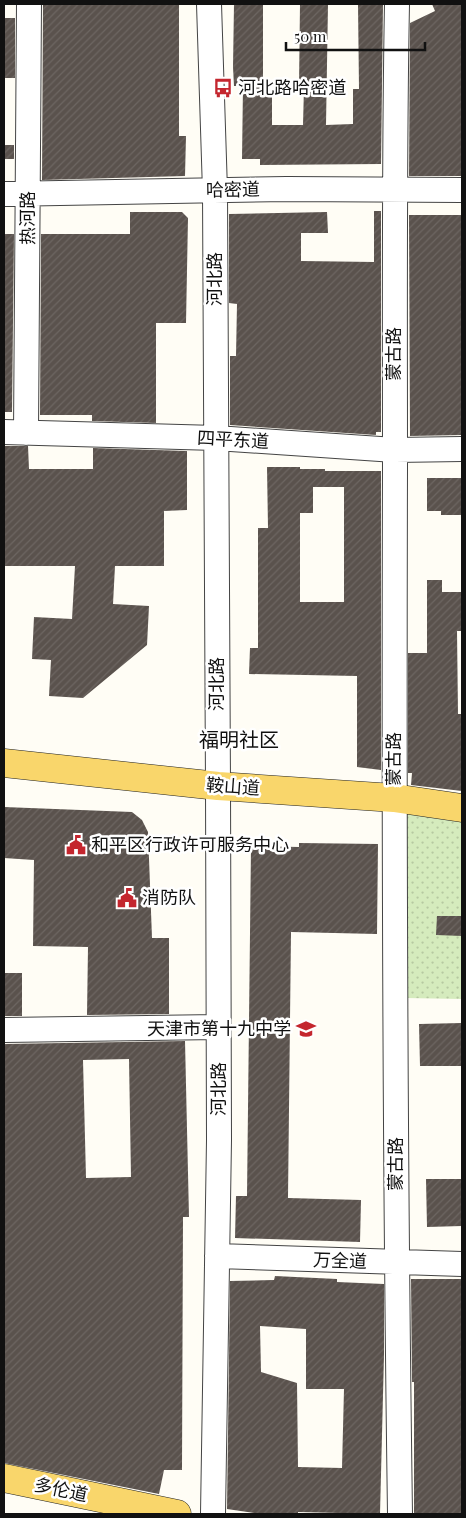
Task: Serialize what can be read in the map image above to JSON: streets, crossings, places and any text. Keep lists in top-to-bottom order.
{
  "streets": {
    "main road": ["鞍山道", "多伦道"],
    "street": [
      "哈密道",
      "热河路",
      "河北路",
      "蒙古路",
      "四平东道",
      "万全道"
    ]
  },
  "crossings": [
    ["哈密道", "热河路"],
    ["哈密道", "河北路"],
    ["哈密道", "蒙古路"],
    ["热河路", "四平东道"],
    ["河北路", "四平东道"],
    ["河北路", "鞍山道"],
    ["河北路", "万全道"],
    ["蒙古路", "四平东道"],
    ["蒙古路", "鞍山道"],
    ["蒙古路", "万全道"]
  ],
  "districts": ["福明社区"],
  "places": {
    "bus stop": ["河北路哈密道"],
    "public building": ["和平区行政许可服务中心", "消防队"],
    "school or university": ["天津市第十九中学"]
  },
  "scale_bar": "50 m"
}
